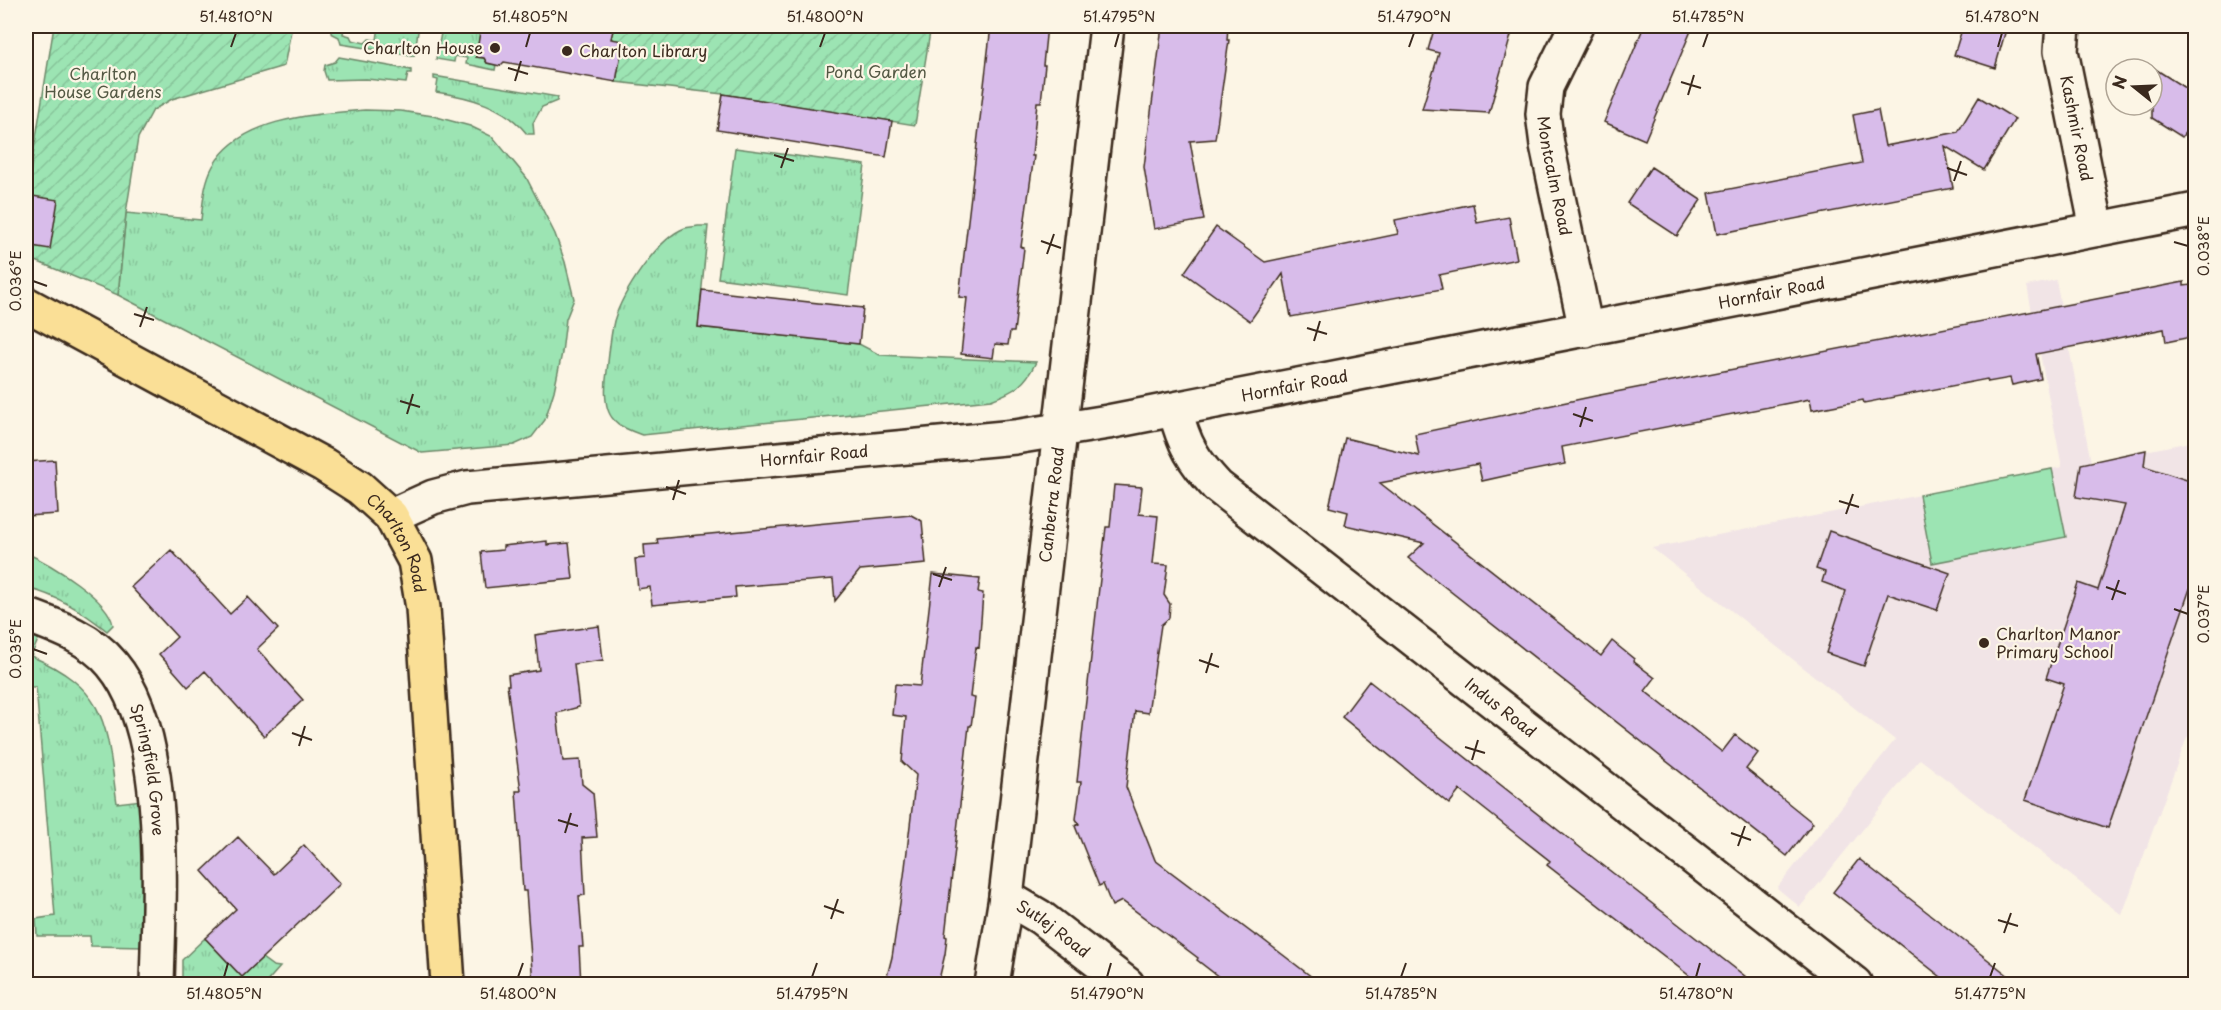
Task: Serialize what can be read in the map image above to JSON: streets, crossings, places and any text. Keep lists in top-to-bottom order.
{
  "streets": {
    "main road": ["Charlton Road"],
    "street": [
      "Kashmir Road",
      "Montcalm Road",
      "Hornfair Road",
      "Canberra Road",
      "Indus Road",
      "Springfield Grove",
      "Sutlej Road"
    ]
  },
  "crossings": [
    ["Kashmir Road", "Hornfair Road"],
    ["Montcalm Road", "Hornfair Road"],
    ["Hornfair Road", "Canberra Road"],
    ["Hornfair Road", "Charlton Road"],
    ["Hornfair Road", "Indus Road"],
    ["Canberra Road", "Sutlej Road"]
  ],
  "parks": ["Pond Garden", "Charlton House Gardens"],
  "places": ["Charlton House", "Charlton Library", "Charlton Manor Primary School"],
  "north": "left",
  "coordinates": [
    "51.4810°N",
    "51.4805°N",
    "51.4800°N",
    "51.4795°N",
    "51.4790°N",
    "51.4785°N",
    "51.4780°N",
    "0.038°E",
    "0.036°E",
    "0.037°E",
    "0.035°E",
    "51.4775°N"
  ]
}
